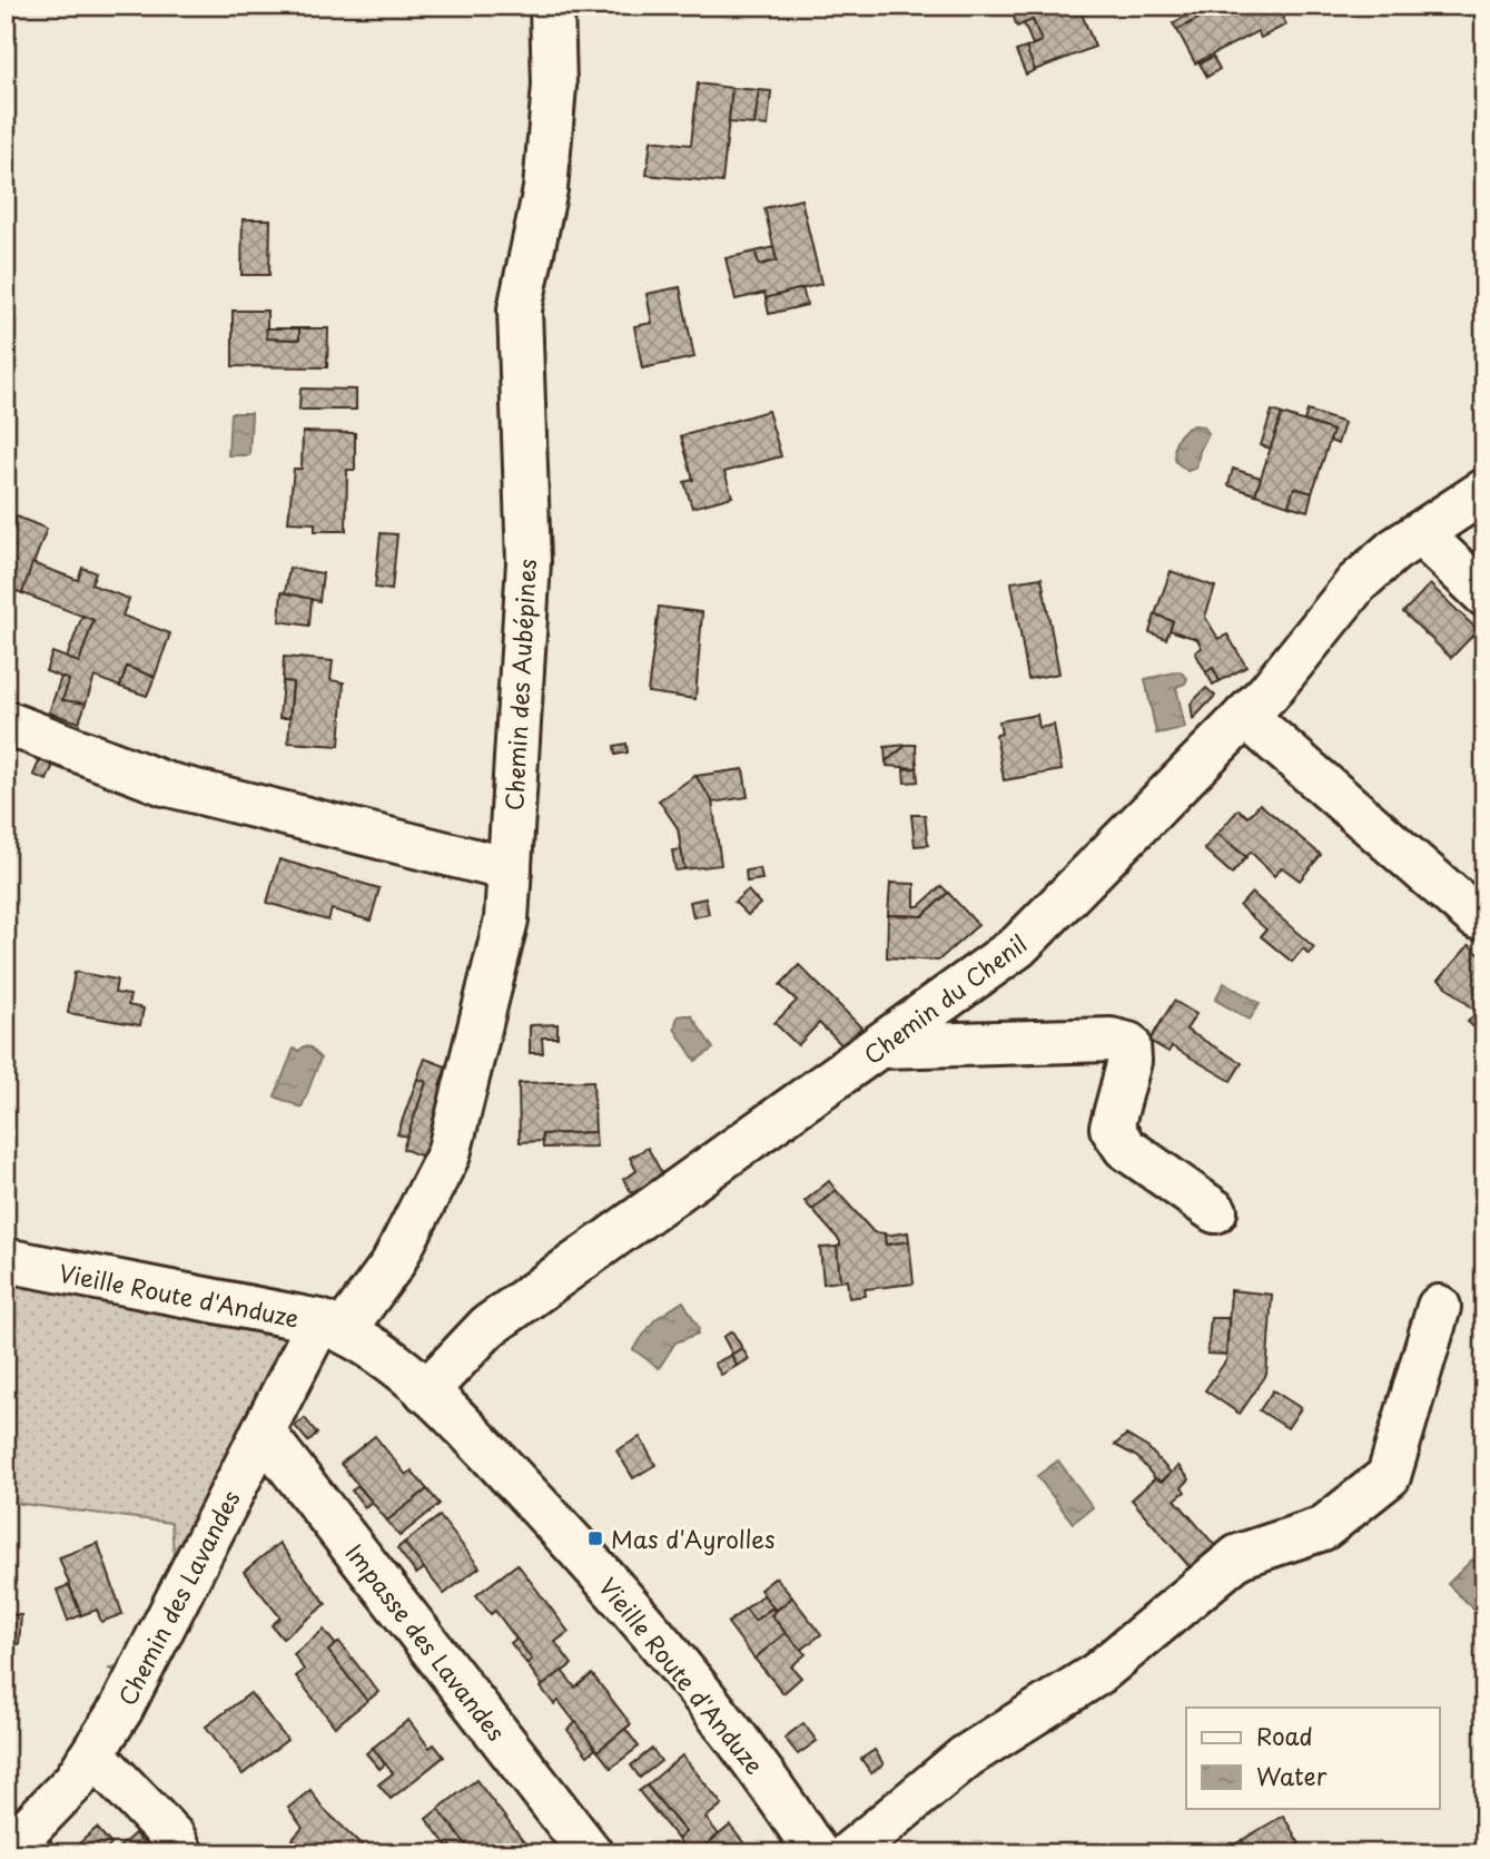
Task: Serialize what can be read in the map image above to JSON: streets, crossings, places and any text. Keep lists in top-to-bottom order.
{
  "streets": {
    "street": [
      "Chemin des Aubépines",
      "Chemin du Chenil",
      "Vieille Route d'Anduze",
      "Chemin des Lavandes",
      "Impasse des Lavandes"
    ]
  },
  "crossings": [
    ["Chemin des Aubépines", "Vieille Route d'Anduze"],
    ["Chemin des Aubépines", "Chemin des Lavandes"],
    ["Chemin du Chenil", "Vieille Route d'Anduze"],
    ["Vieille Route d'Anduze", "Chemin des Lavandes"],
    ["Chemin des Lavandes", "Impasse des Lavandes"]
  ],
  "places": {
    "transit": ["Mas d'Ayrolles"]
  },
  "legend": ["Road", "Water"]
}
